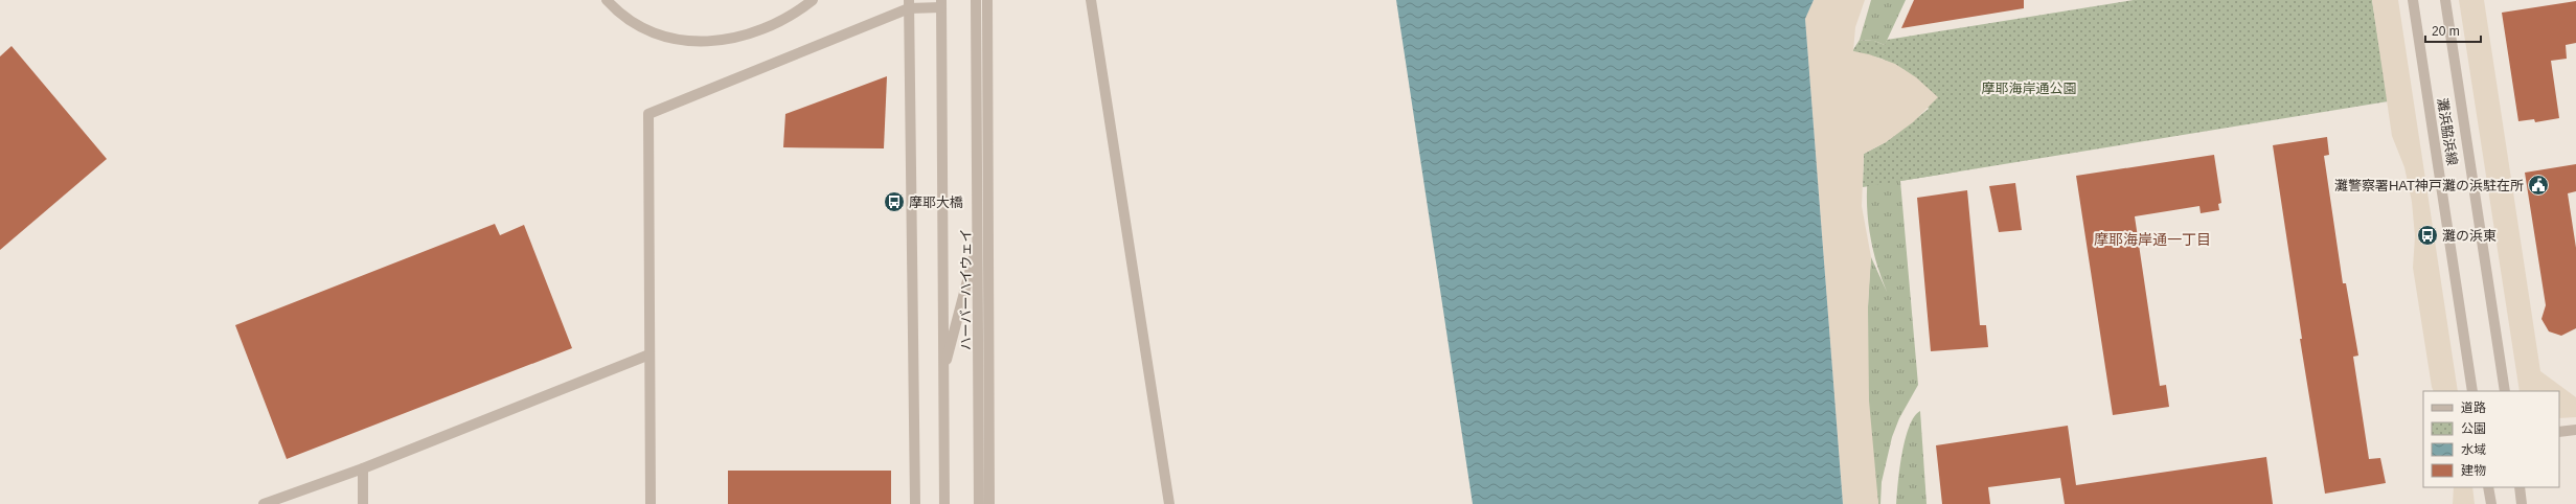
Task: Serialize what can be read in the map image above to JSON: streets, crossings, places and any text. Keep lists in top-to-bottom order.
{
  "streets": {
    "street": ["灘浜脇浜線", "ハーバーハイウェイ"]
  },
  "districts": ["摩耶海岸通一丁目"],
  "parks": ["摩耶海岸通公園"],
  "places": {
    "public building": ["灘警察署HAT神戸灘の浜駐在所"],
    "bus stop": ["摩耶大橋", "灘の浜東"]
  },
  "legend": [
    "道路",
    "公園",
    "水域",
    "建物"
  ],
  "scale_bar": "20 m"
}
